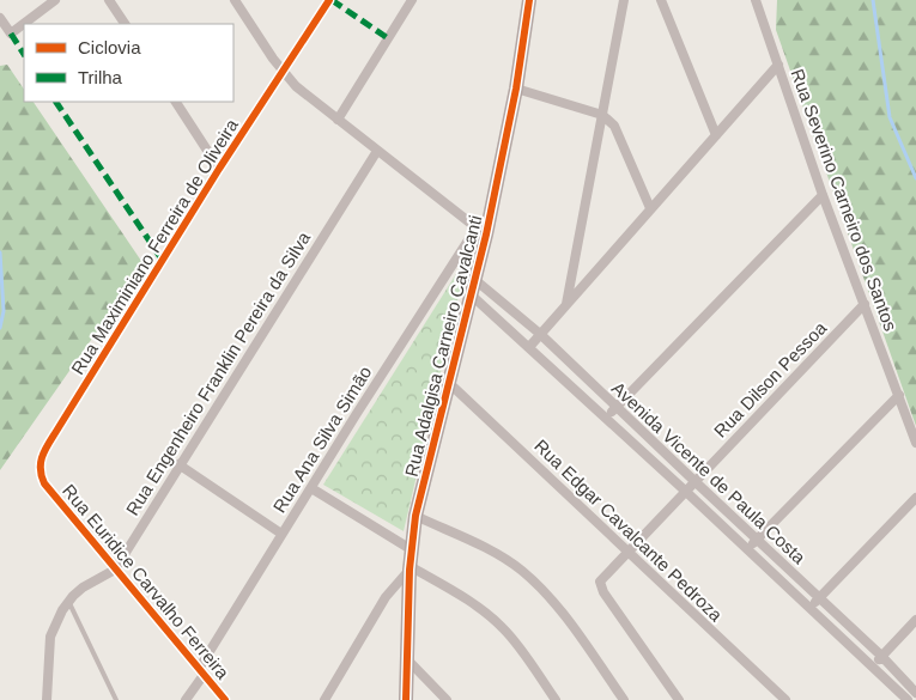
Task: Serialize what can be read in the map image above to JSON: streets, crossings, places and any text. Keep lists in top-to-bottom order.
{
  "streets": {
    "main road": ["Rua Adalgisa Carneiro Cavalcanti"],
    "street": [
      "Rua Severino Carneiro dos Santos",
      "Rua Maximiniano Ferreira de Oliveira",
      "Rua Engenheiro Franklin Pereira da Silva",
      "Rua Dilson Pessoa",
      "Rua Ana Silva Simão",
      "Avenida Vicente de Paula Costa",
      "Rua Edgar Cavalcante Pedroza",
      "Rua Euridice Carvalho Ferreira"
    ]
  },
  "crossings": [
    ["Rua Severino Carneiro dos Santos", "Rua Dilson Pessoa"],
    ["Rua Maximiniano Ferreira de Oliveira", "Rua Euridice Carvalho Ferreira"],
    ["Rua Adalgisa Carneiro Cavalcanti", "Rua Ana Silva Simão"],
    ["Rua Adalgisa Carneiro Cavalcanti", "Avenida Vicente de Paula Costa"],
    ["Rua Adalgisa Carneiro Cavalcanti", "Rua Edgar Cavalcante Pedroza"],
    ["Rua Engenheiro Franklin Pereira da Silva", "Rua Euridice Carvalho Ferreira"],
    ["Rua Dilson Pessoa", "Avenida Vicente de Paula Costa"],
    ["Rua Dilson Pessoa", "Rua Edgar Cavalcante Pedroza"],
    ["Rua Ana Silva Simão", "Rua Euridice Carvalho Ferreira"]
  ],
  "legend": ["Ciclovia", "Trilha"]
}
